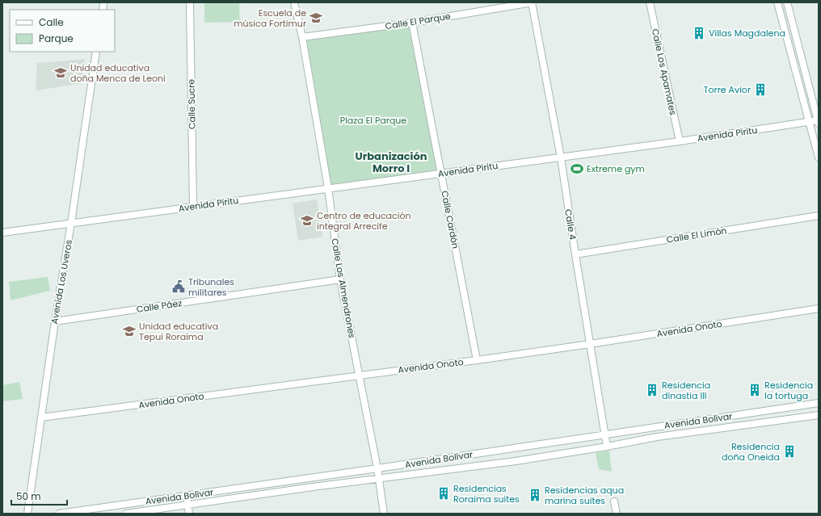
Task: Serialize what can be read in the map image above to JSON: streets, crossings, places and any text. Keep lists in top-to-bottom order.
{
  "streets": {
    "street": [
      "Calle El Parque",
      "Calle Los Apamates",
      "Calle Sucre",
      "Avenida Píritu",
      "Calle Cardón",
      "Calle 4",
      "Calle El Limón",
      "Avenida Los Uveros",
      "Calle Los Almendrones",
      "Calle Páez",
      "Avenida Onoto",
      "Avenida Bolívar"
    ]
  },
  "crossings": [
    ["Calle El Parque", "Calle Cardón"],
    ["Calle El Parque", "Calle 4"],
    ["Calle El Parque", "Calle Los Almendrones"],
    ["Calle Los Apamates", "Avenida Píritu"],
    ["Calle Sucre", "Avenida Píritu"],
    ["Avenida Píritu", "Calle Cardón"],
    ["Avenida Píritu", "Calle 4"],
    ["Avenida Píritu", "Avenida Los Uveros"],
    ["Avenida Píritu", "Calle Los Almendrones"],
    ["Calle Cardón", "Avenida Onoto"],
    ["Calle 4", "Calle El Limón"],
    ["Calle 4", "Avenida Onoto"],
    ["Calle 4", "Avenida Bolívar"],
    ["Avenida Los Uveros", "Calle Páez"],
    ["Avenida Los Uveros", "Avenida Onoto"],
    ["Calle Los Almendrones", "Calle Páez"],
    ["Calle Los Almendrones", "Avenida Onoto"],
    ["Calle Los Almendrones", "Avenida Bolívar"]
  ],
  "districts": ["Urbanización Morro I"],
  "parks": ["Plaza El Parque"],
  "places": {
    "school or university": [
      "Escuela de música Fortimur",
      "Unidad educativa doña Menca de Leoni",
      "Centro de educación integral Arrecife",
      "Unidad educativa Tepui Roraima"
    ],
    "building": [
      "Villas Magdalena",
      "Torre Avior",
      "Residencia dinastia III",
      "Residencia la tortuga",
      "Residencia doña Oneida",
      "Residencias Roraima suites",
      "Residencias aqua marina suites"
    ],
    "sports": ["Extreme gym"],
    "public building": ["Tribunales militares"]
  },
  "legend": ["Calle", "Parque"],
  "scale_bar": "50 m"
}
